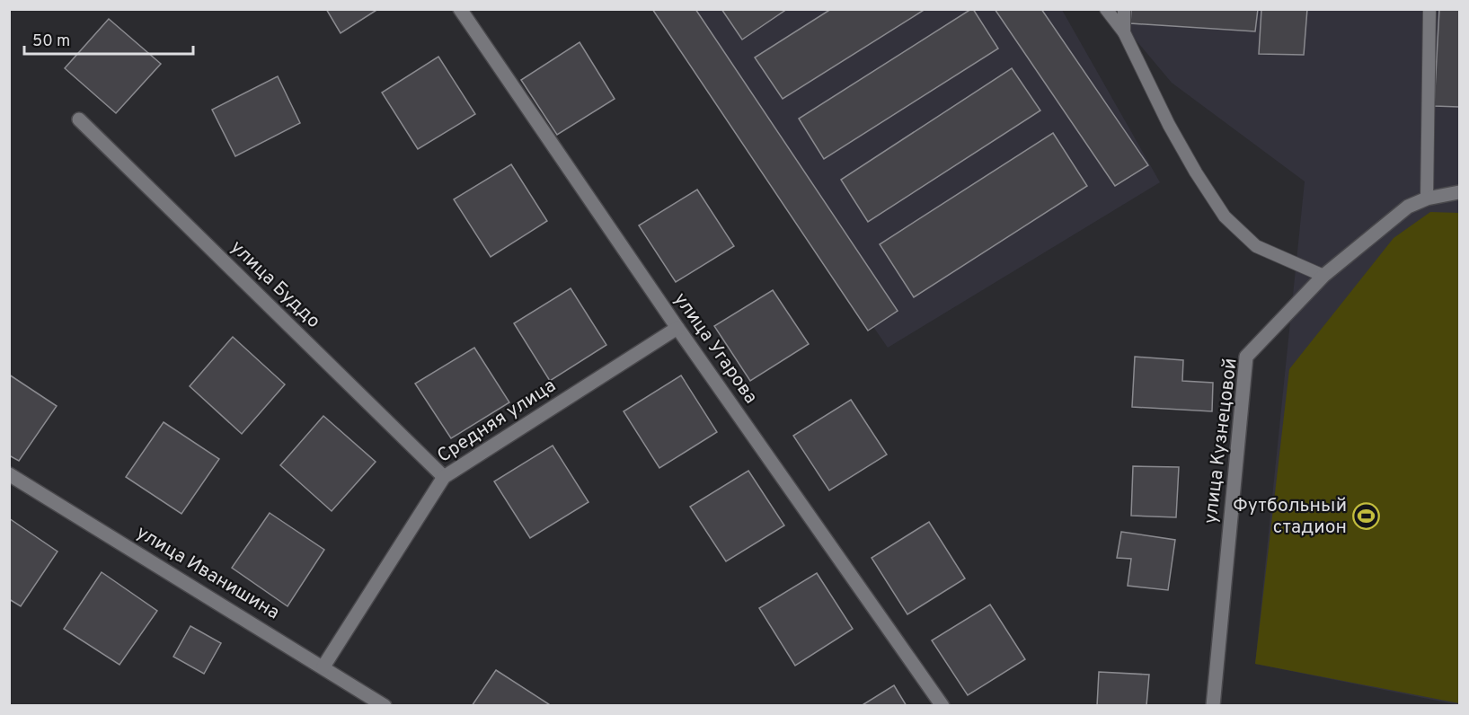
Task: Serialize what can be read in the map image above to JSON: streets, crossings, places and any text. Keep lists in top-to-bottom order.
{
  "streets": {
    "street": [
      "улица Буддо",
      "улица Угарова",
      "Средняя улица",
      "улица Кузнецовой",
      "улица Иванишина"
    ]
  },
  "crossings": [
    ["улица Буддо", "Средняя улица"],
    ["улица Угарова", "Средняя улица"],
    ["Средняя улица", "улица Иванишина"]
  ],
  "places": {
    "sports": ["Футбольный стадион"]
  },
  "scale_bar": "50 m"
}
